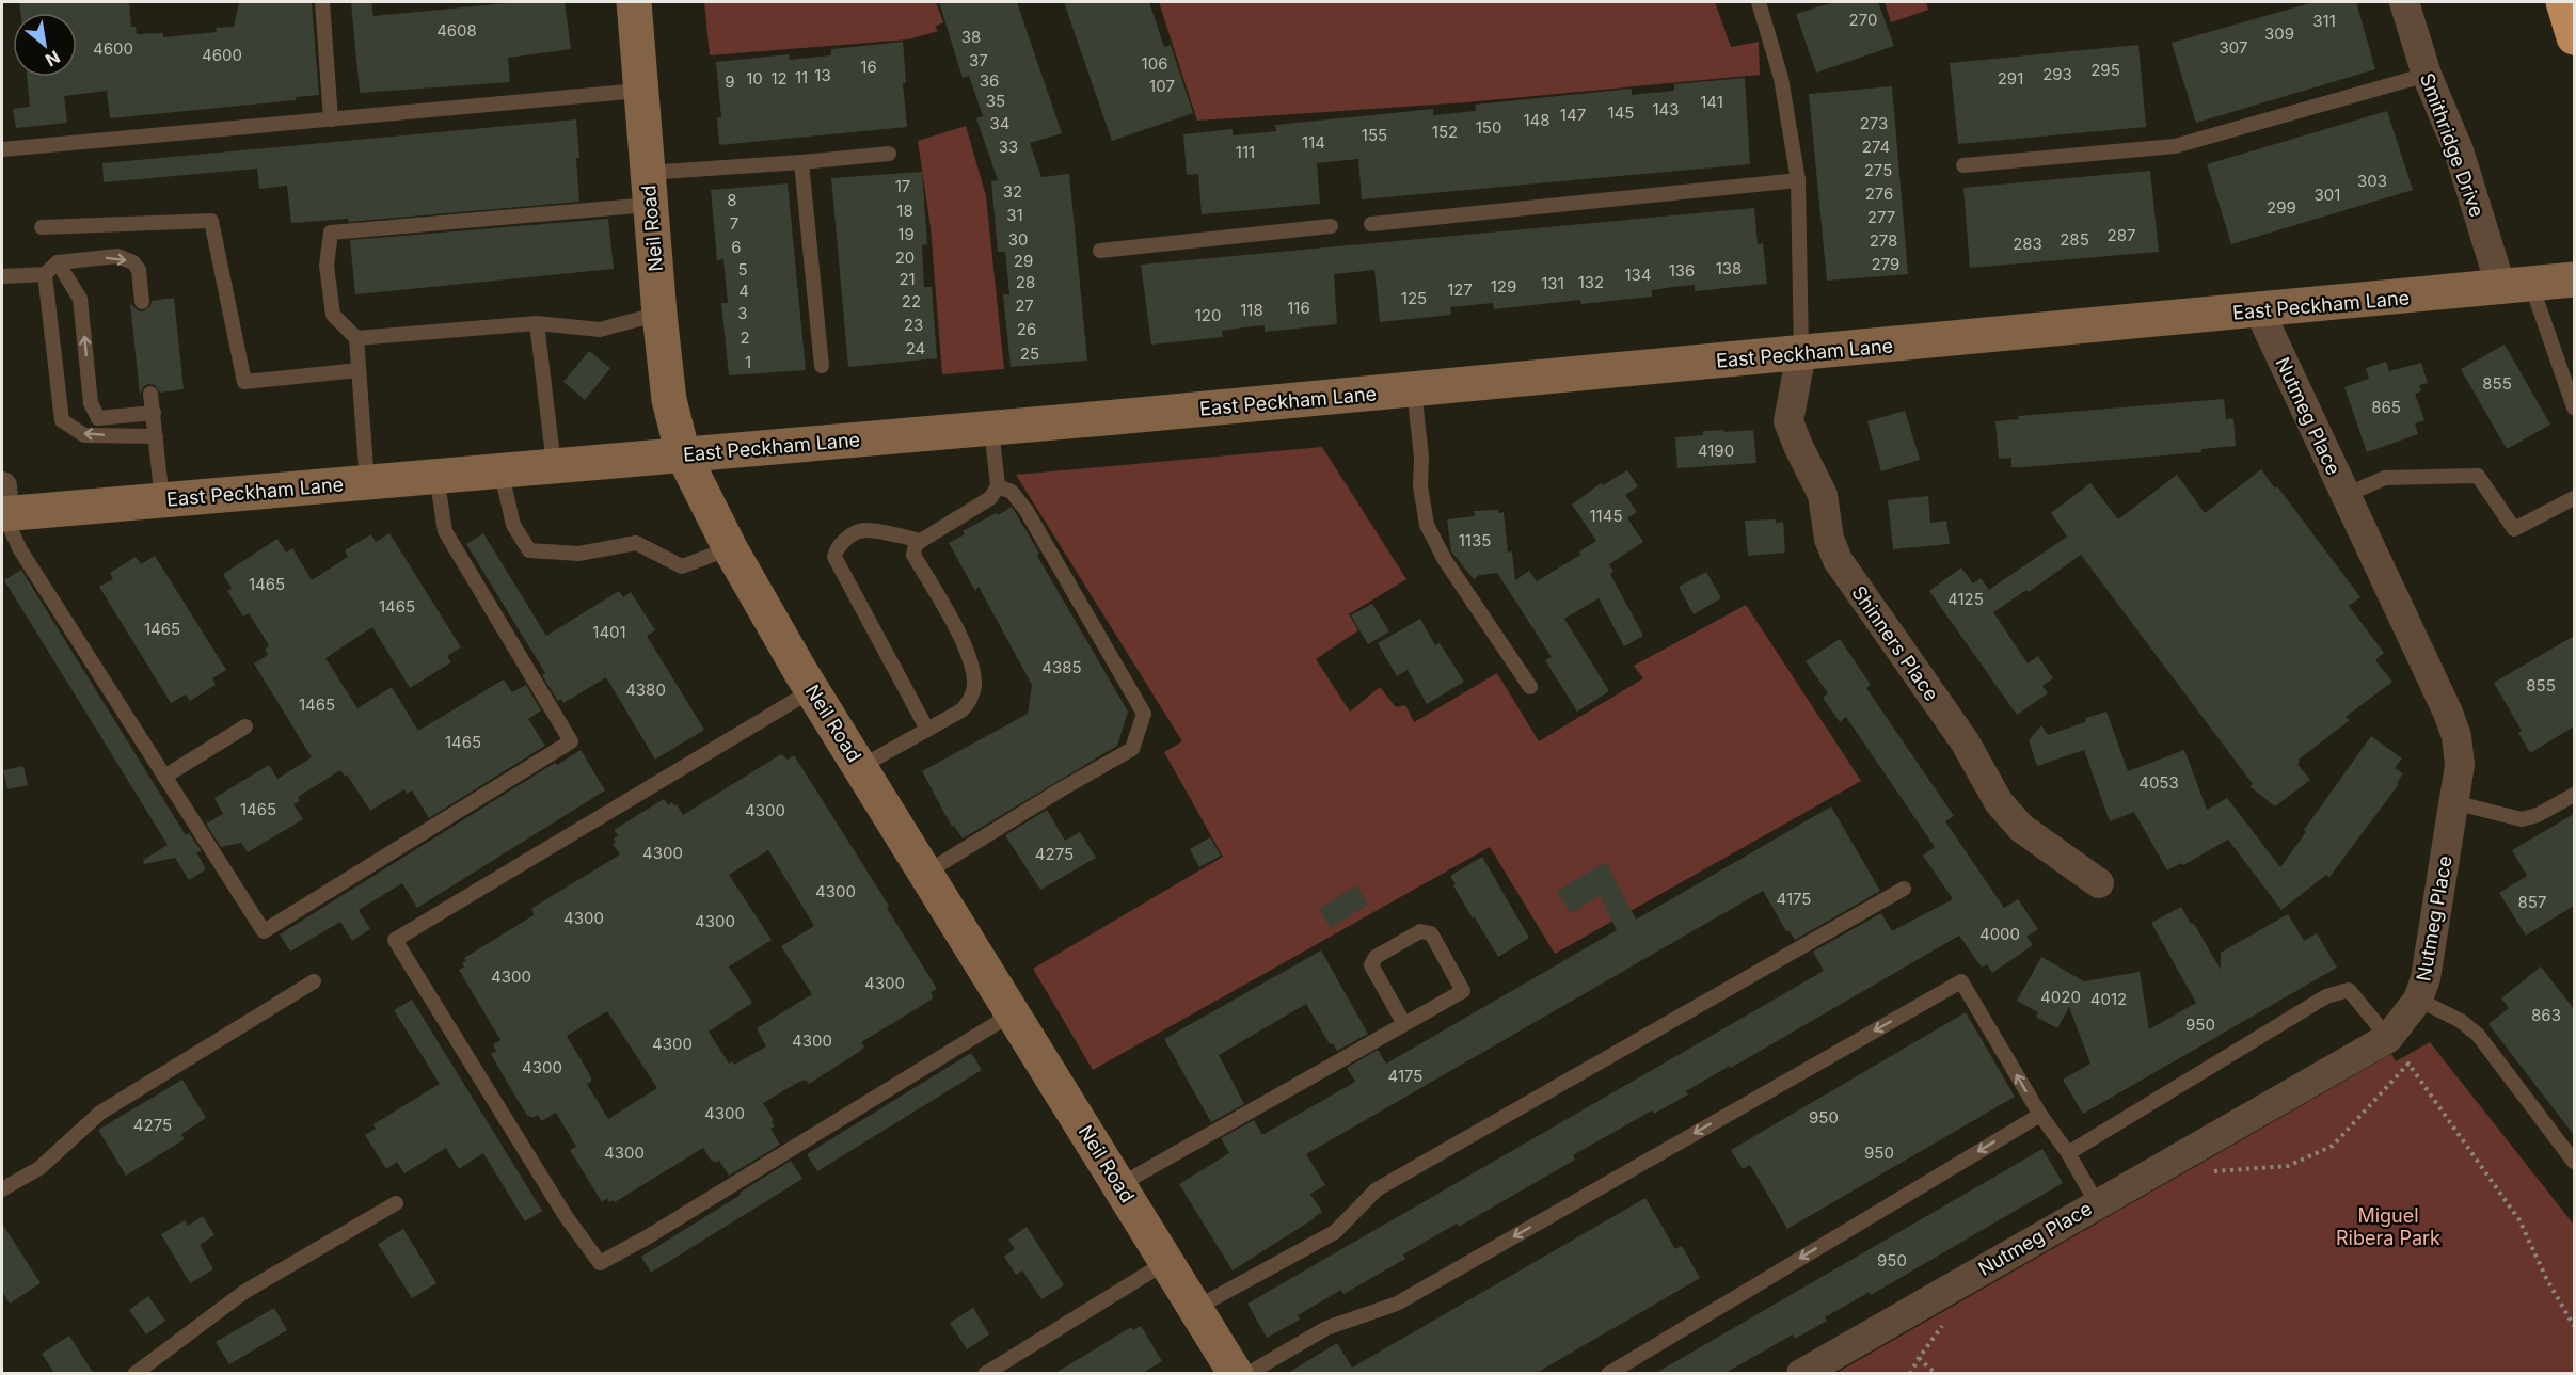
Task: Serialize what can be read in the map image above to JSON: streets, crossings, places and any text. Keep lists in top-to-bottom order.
{
  "streets": {
    "street": [
      "Smithridge Drive",
      "Neil Road",
      "East Peckham Lane",
      "Nutmeg Place",
      "Shinners Place"
    ]
  },
  "crossings": [
    ["Smithridge Drive", "East Peckham Lane"],
    ["Neil Road", "East Peckham Lane"],
    ["East Peckham Lane", "Nutmeg Place"],
    ["East Peckham Lane", "Shinners Place"]
  ],
  "parks": ["Miguel Ribera Park"],
  "house_numbers": [
    "270",
    "311",
    "4608",
    "309",
    "38",
    "307",
    "4600",
    "4600",
    "37",
    "106",
    "16",
    "295",
    "293",
    "13",
    "11",
    "10",
    "12",
    "291",
    "36",
    "9",
    "107",
    "35",
    "141",
    "143",
    "145",
    "147",
    "148",
    "34",
    "273",
    "150",
    "152",
    "155",
    "114",
    "33",
    "274",
    "111",
    "275",
    "303",
    "17",
    "32",
    "276",
    "301",
    "8",
    "299",
    "18",
    "31",
    "277",
    "7",
    "19",
    "287",
    "30",
    "285",
    "278",
    "283",
    "6",
    "20",
    "29",
    "279",
    "138",
    "5",
    "136",
    "134",
    "21",
    "28",
    "132",
    "131",
    "129",
    "127",
    "4",
    "125",
    "22",
    "27",
    "116",
    "118",
    "3",
    "120",
    "23",
    "26",
    "2",
    "24",
    "25",
    "1",
    "855",
    "865",
    "4190",
    "1145",
    "1135",
    "1465",
    "4125",
    "1465",
    "1465",
    "1401",
    "4385",
    "855",
    "4380",
    "1465",
    "1465",
    "4053",
    "1465",
    "4300",
    "4300",
    "4275",
    "4300",
    "4175",
    "857",
    "4300",
    "4300",
    "4000",
    "4300",
    "4300",
    "4020",
    "4012",
    "863",
    "950",
    "4300",
    "4300",
    "4300",
    "4175",
    "4300",
    "950",
    "4275",
    "4300",
    "950",
    "950"
  ],
  "north": "bottom right"
}
